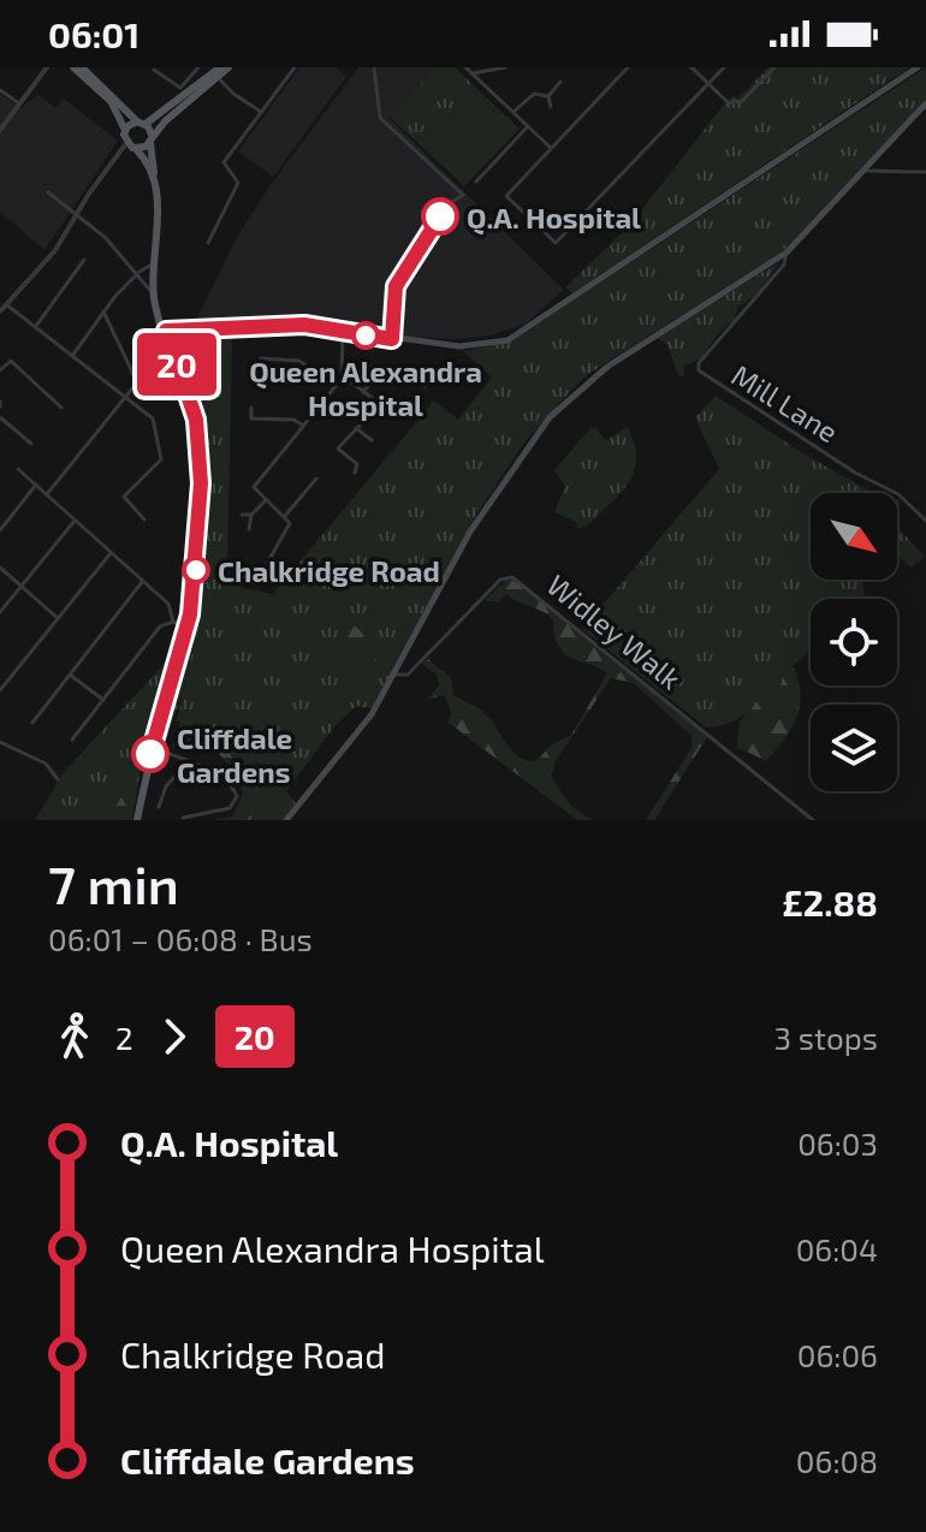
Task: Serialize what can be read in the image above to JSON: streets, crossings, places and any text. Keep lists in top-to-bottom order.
{
  "streets": {
    "street": ["Mill Lane", "Widley Walk"]
  },
  "places": [
    "Q.A. Hospital",
    "Queen Alexandra Hospital",
    "Chalkridge Road",
    "Cliffdale Gardens"
  ],
  "lines": ["bus line 20"],
  "north": "bottom right",
  "page": {
    "status": "06:01",
    "on_map": "20",
    "heading": ["7 min", "06:01 – 06:08 · Bus", "£2.88"],
    "legs": ["2", "20", "3 stops"],
    "list": [
      {
        "name": "Q.A. Hospital",
        "value": "06:03"
      },
      {
        "name": "Queen Alexandra Hospital",
        "value": "06:04"
      },
      {
        "name": "Chalkridge Road",
        "value": "06:06"
      },
      {
        "name": "Cliffdale Gardens",
        "value": "06:08"
      }
    ]
  }
}
